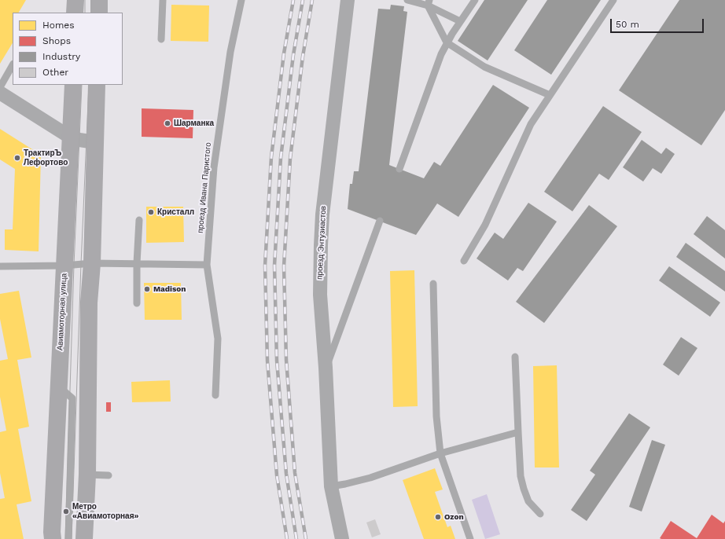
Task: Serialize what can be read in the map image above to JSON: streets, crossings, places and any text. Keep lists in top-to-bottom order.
{
  "streets": {
    "main road": ["Авиамоторная улица"],
    "street": ["проезд Энтузиастов"],
    "lane": ["проезд Ивана Паристого"]
  },
  "places": [
    "Шарманка",
    "ТрактирЪ Лефортово",
    "Кристалл",
    "Madison",
    "Метро «Авиамоторная»",
    "Ozon"
  ],
  "legend": [
    "Homes",
    "Shops",
    "Industry",
    "Other"
  ],
  "scale_bar": "50 m"
}
